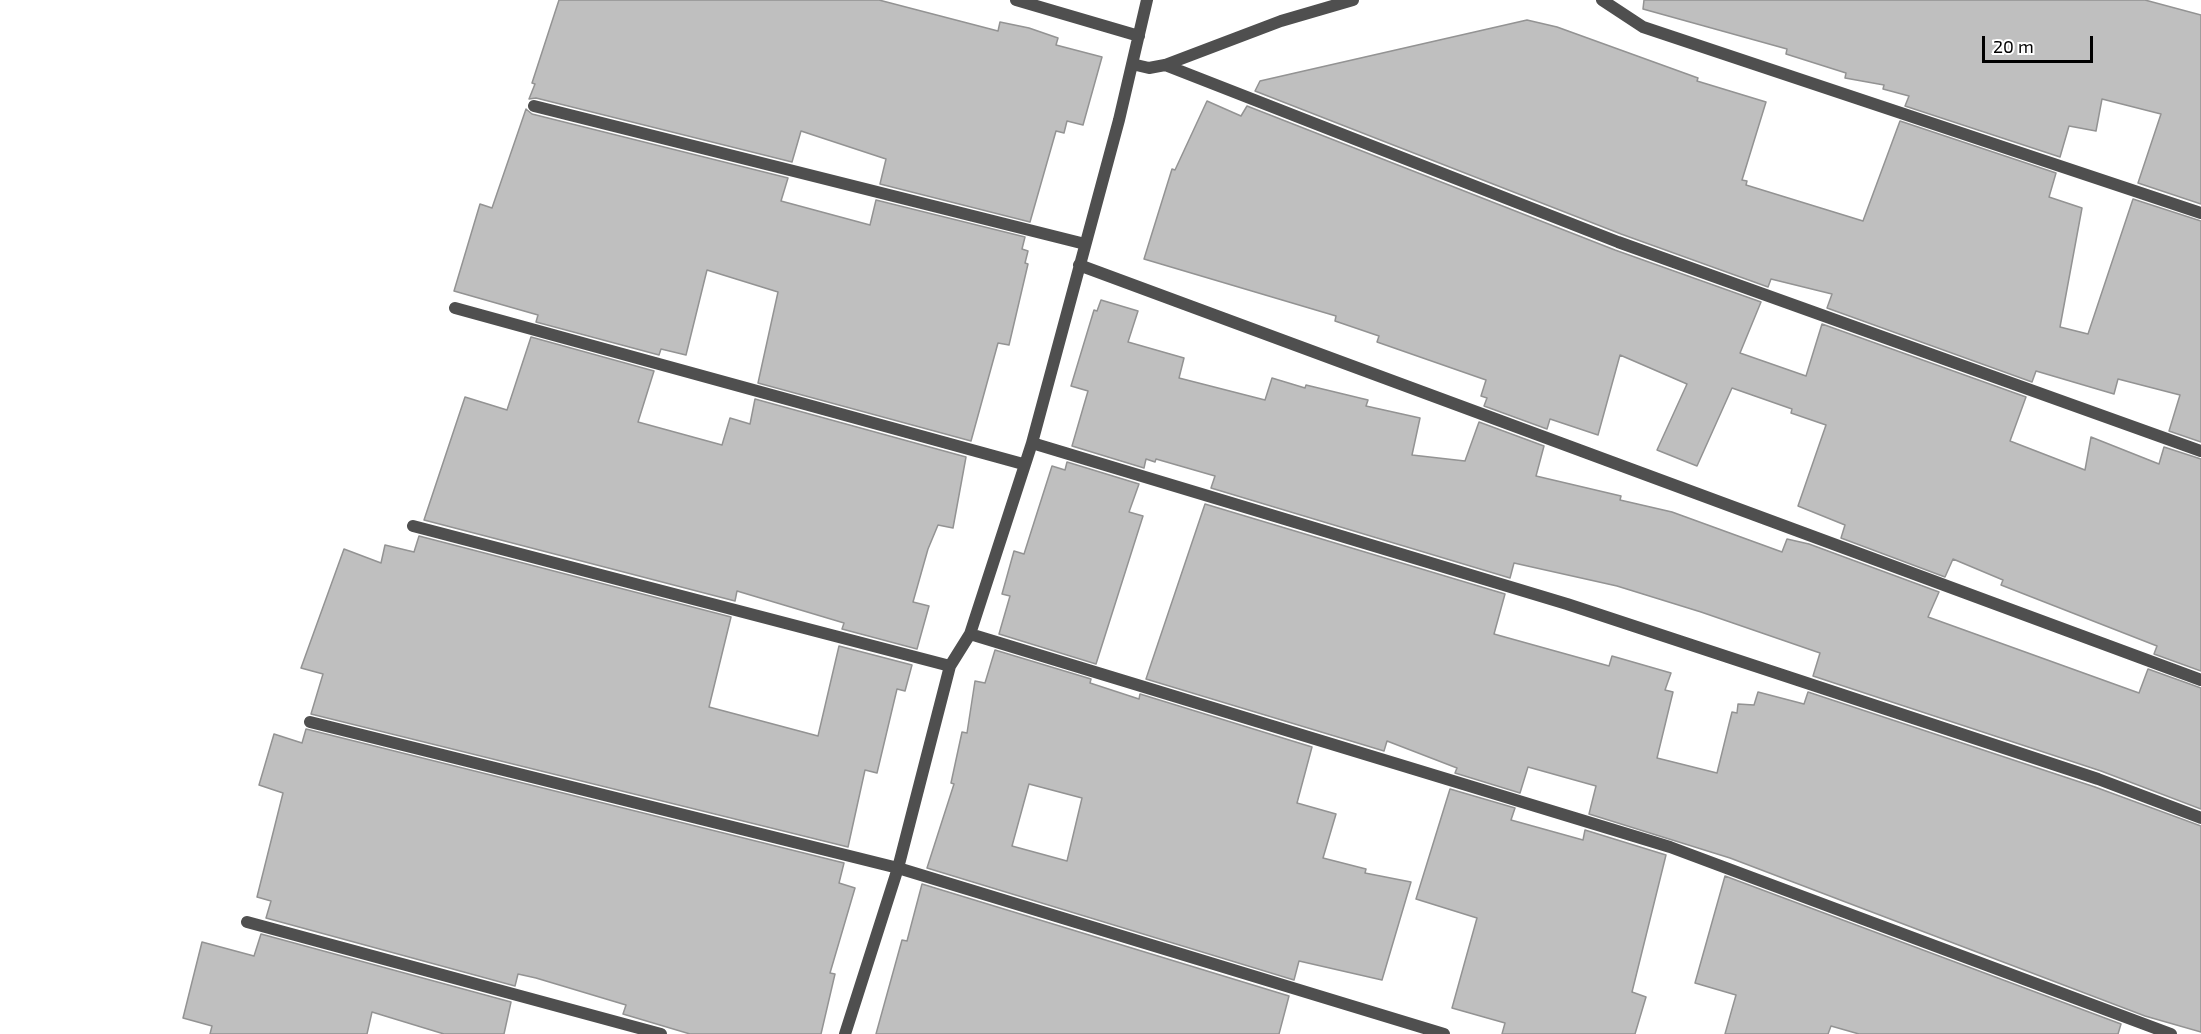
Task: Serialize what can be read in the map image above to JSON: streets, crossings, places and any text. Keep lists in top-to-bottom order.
{
  "scale_bar": "20 m"
}
